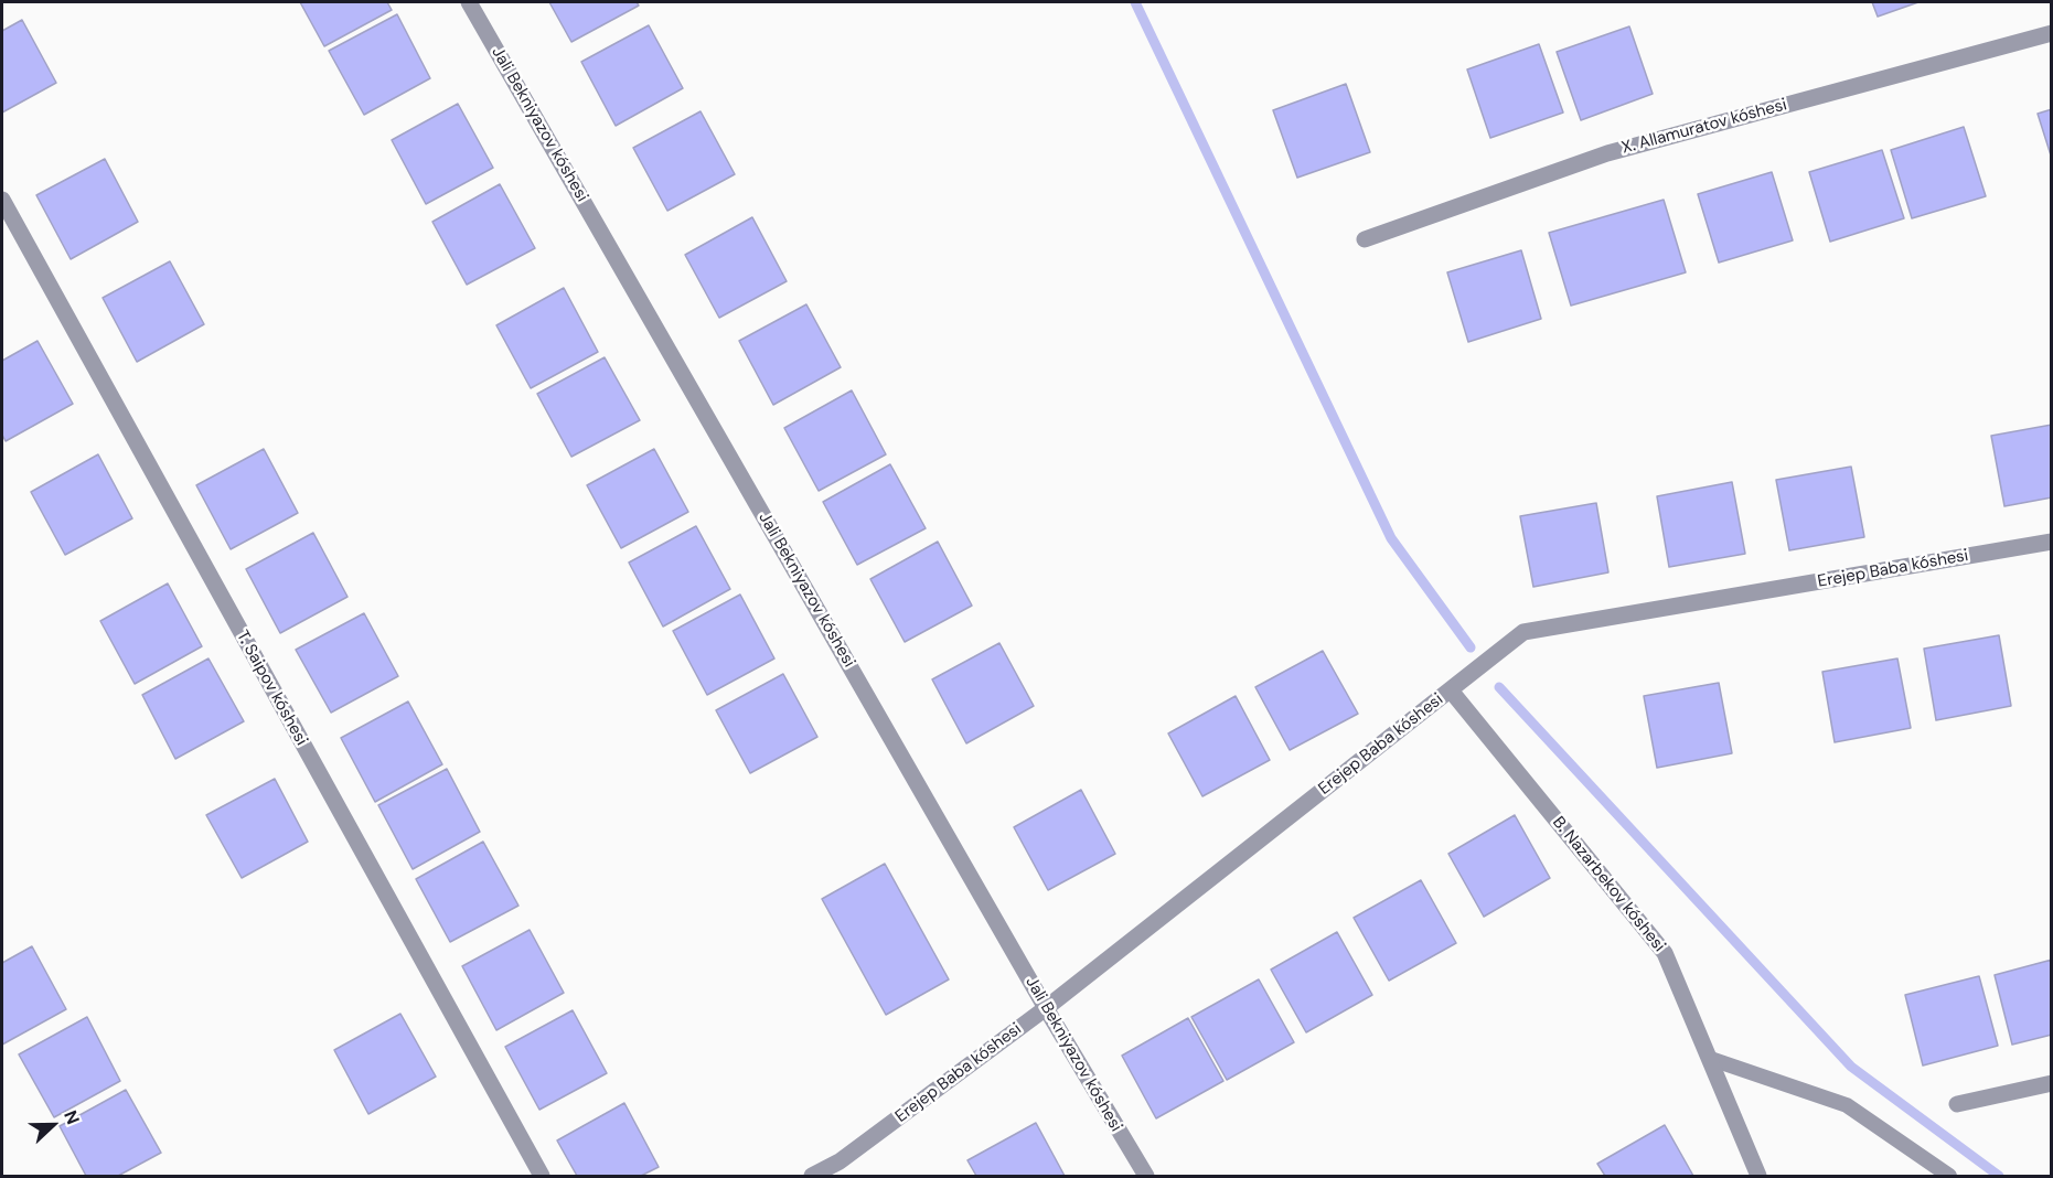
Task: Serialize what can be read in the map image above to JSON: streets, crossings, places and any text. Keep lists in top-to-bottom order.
{
  "streets": {
    "street": [
      "Jali Bekniyazov kóshesi",
      "X. Allamuratov kóshesi",
      "Erejep Baba kóshesi",
      "T. Saipov kóshesi",
      "B. Nazarbekov kóshesi"
    ]
  },
  "crossings": [
    ["Jali Bekniyazov kóshesi", "Erejep Baba kóshesi"],
    ["Erejep Baba kóshesi", "B. Nazarbekov kóshesi"]
  ],
  "north": "right"
}
